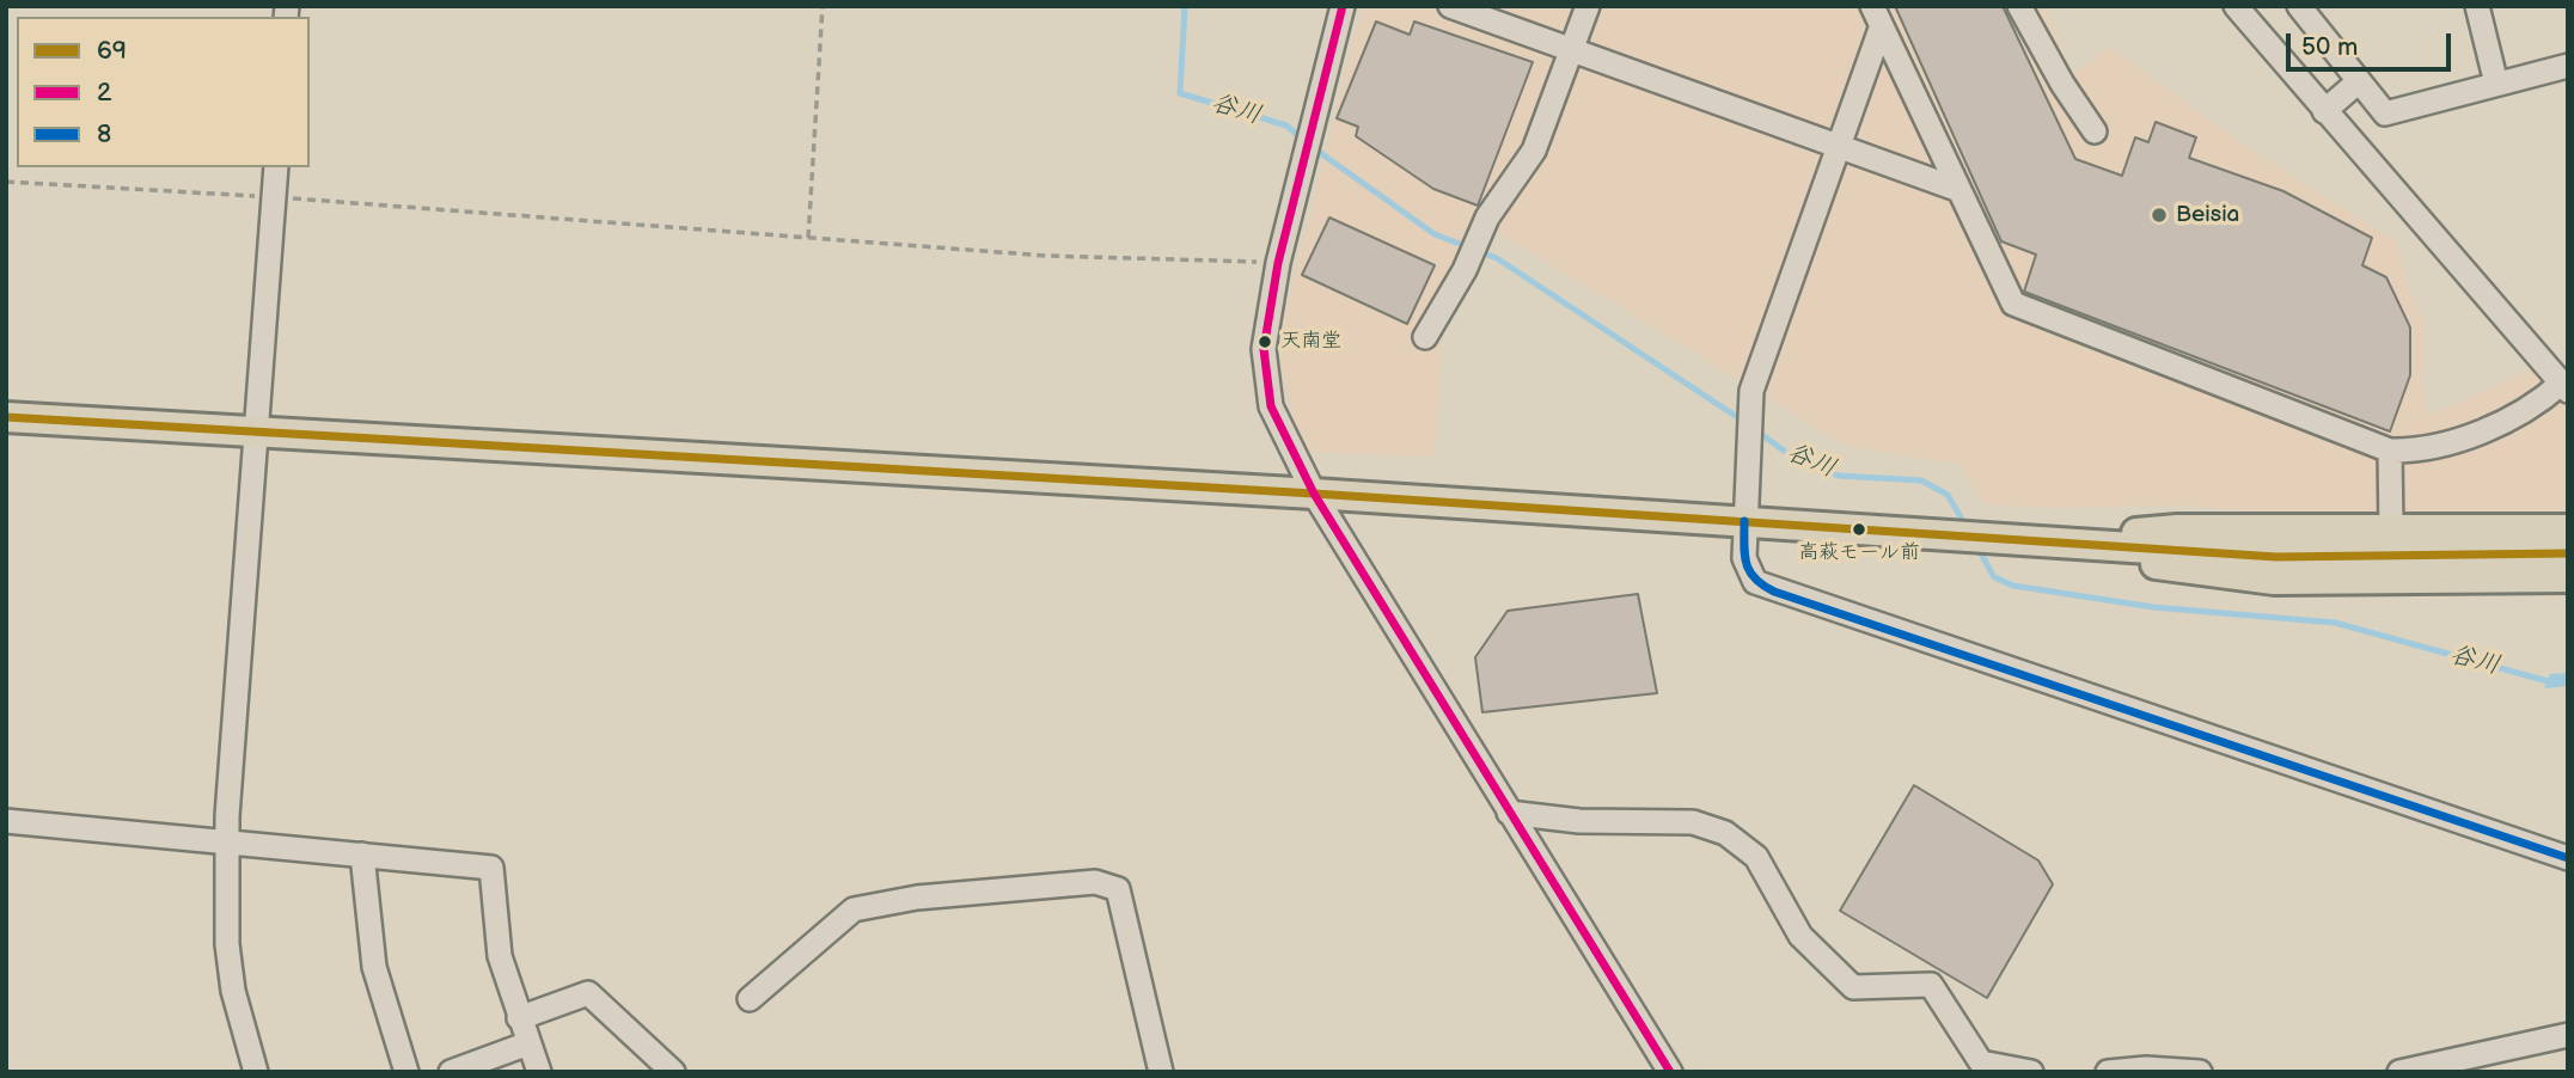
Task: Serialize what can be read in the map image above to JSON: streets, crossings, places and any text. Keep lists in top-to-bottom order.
{
  "water": ["谷川"],
  "places": ["Beisia", "天南堂", "高萩モール前"],
  "lines": ["transit line 2", "transit line 69", "transit line 8"],
  "legend": ["69", "2", "8"],
  "scale_bar": "50 m"
}
